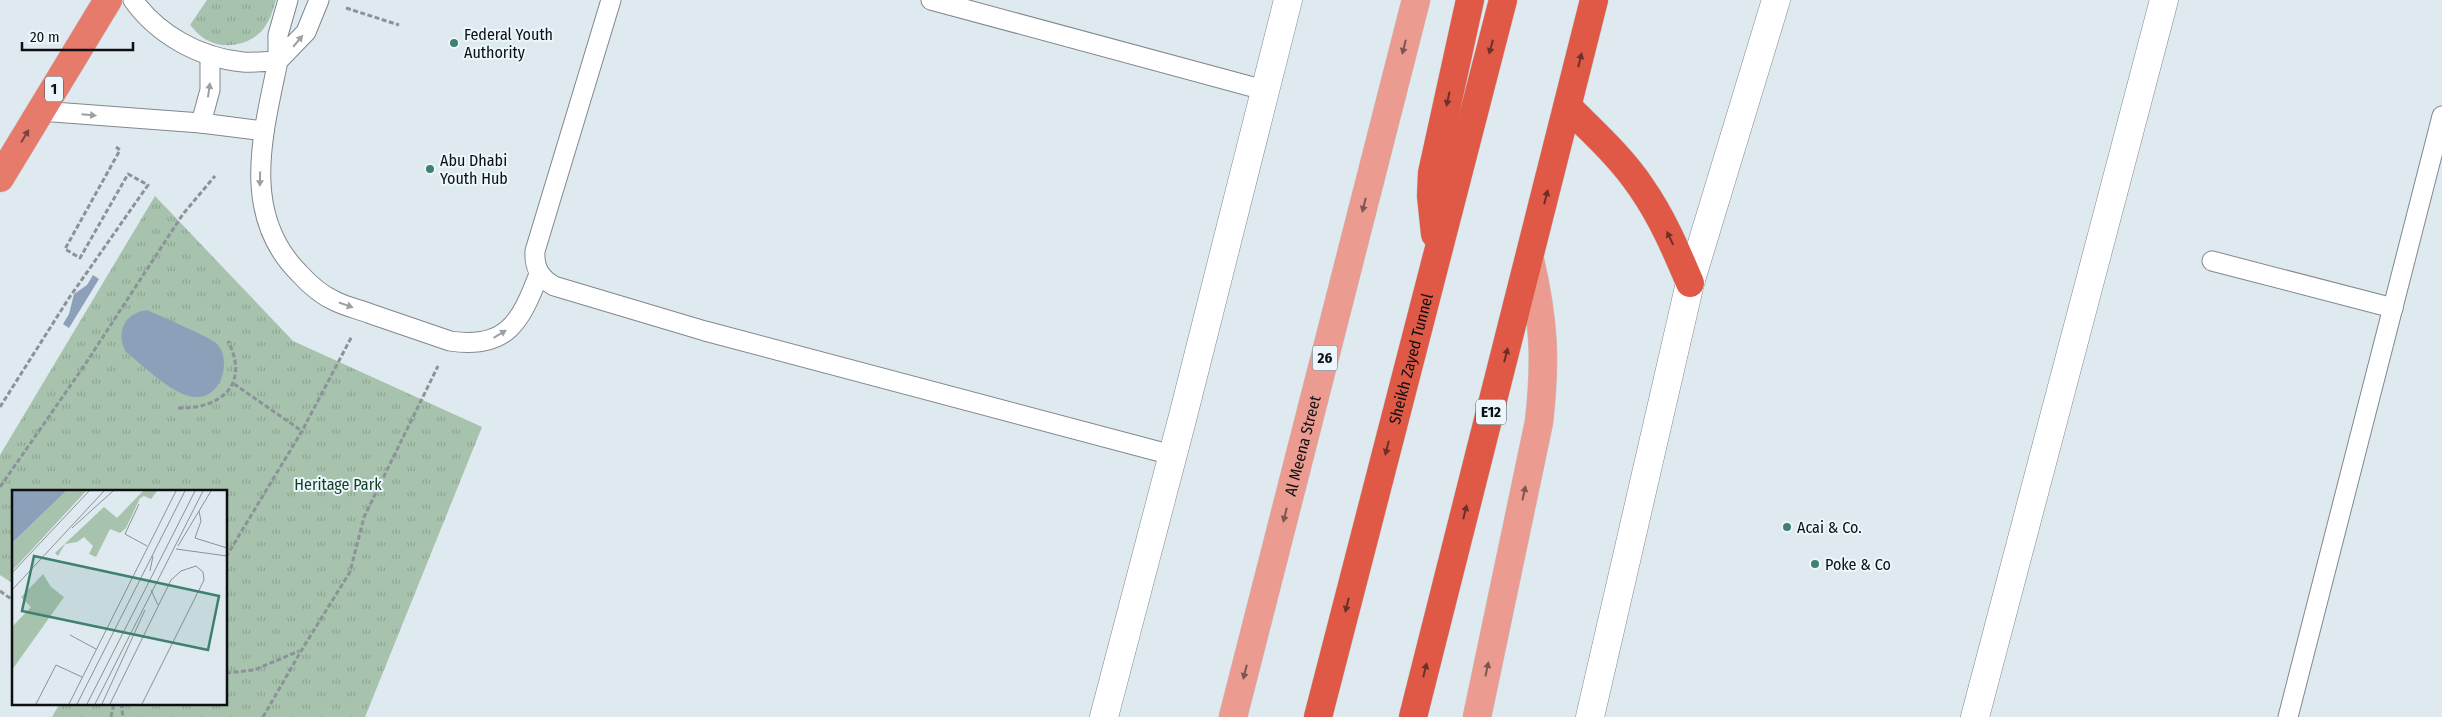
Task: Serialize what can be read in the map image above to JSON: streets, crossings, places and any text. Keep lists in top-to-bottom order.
{
  "streets": {
    "highway": ["1", "Sheikh Zayed Tunnel", "E12"],
    "main road": ["26", "Al Meena Street"]
  },
  "parks": ["Heritage Park"],
  "places": [
    "Federal Youth Authority",
    "Abu Dhabi Youth Hub",
    "Acai & Co.",
    "Poke & Co"
  ],
  "scale_bar": "20 m"
}
